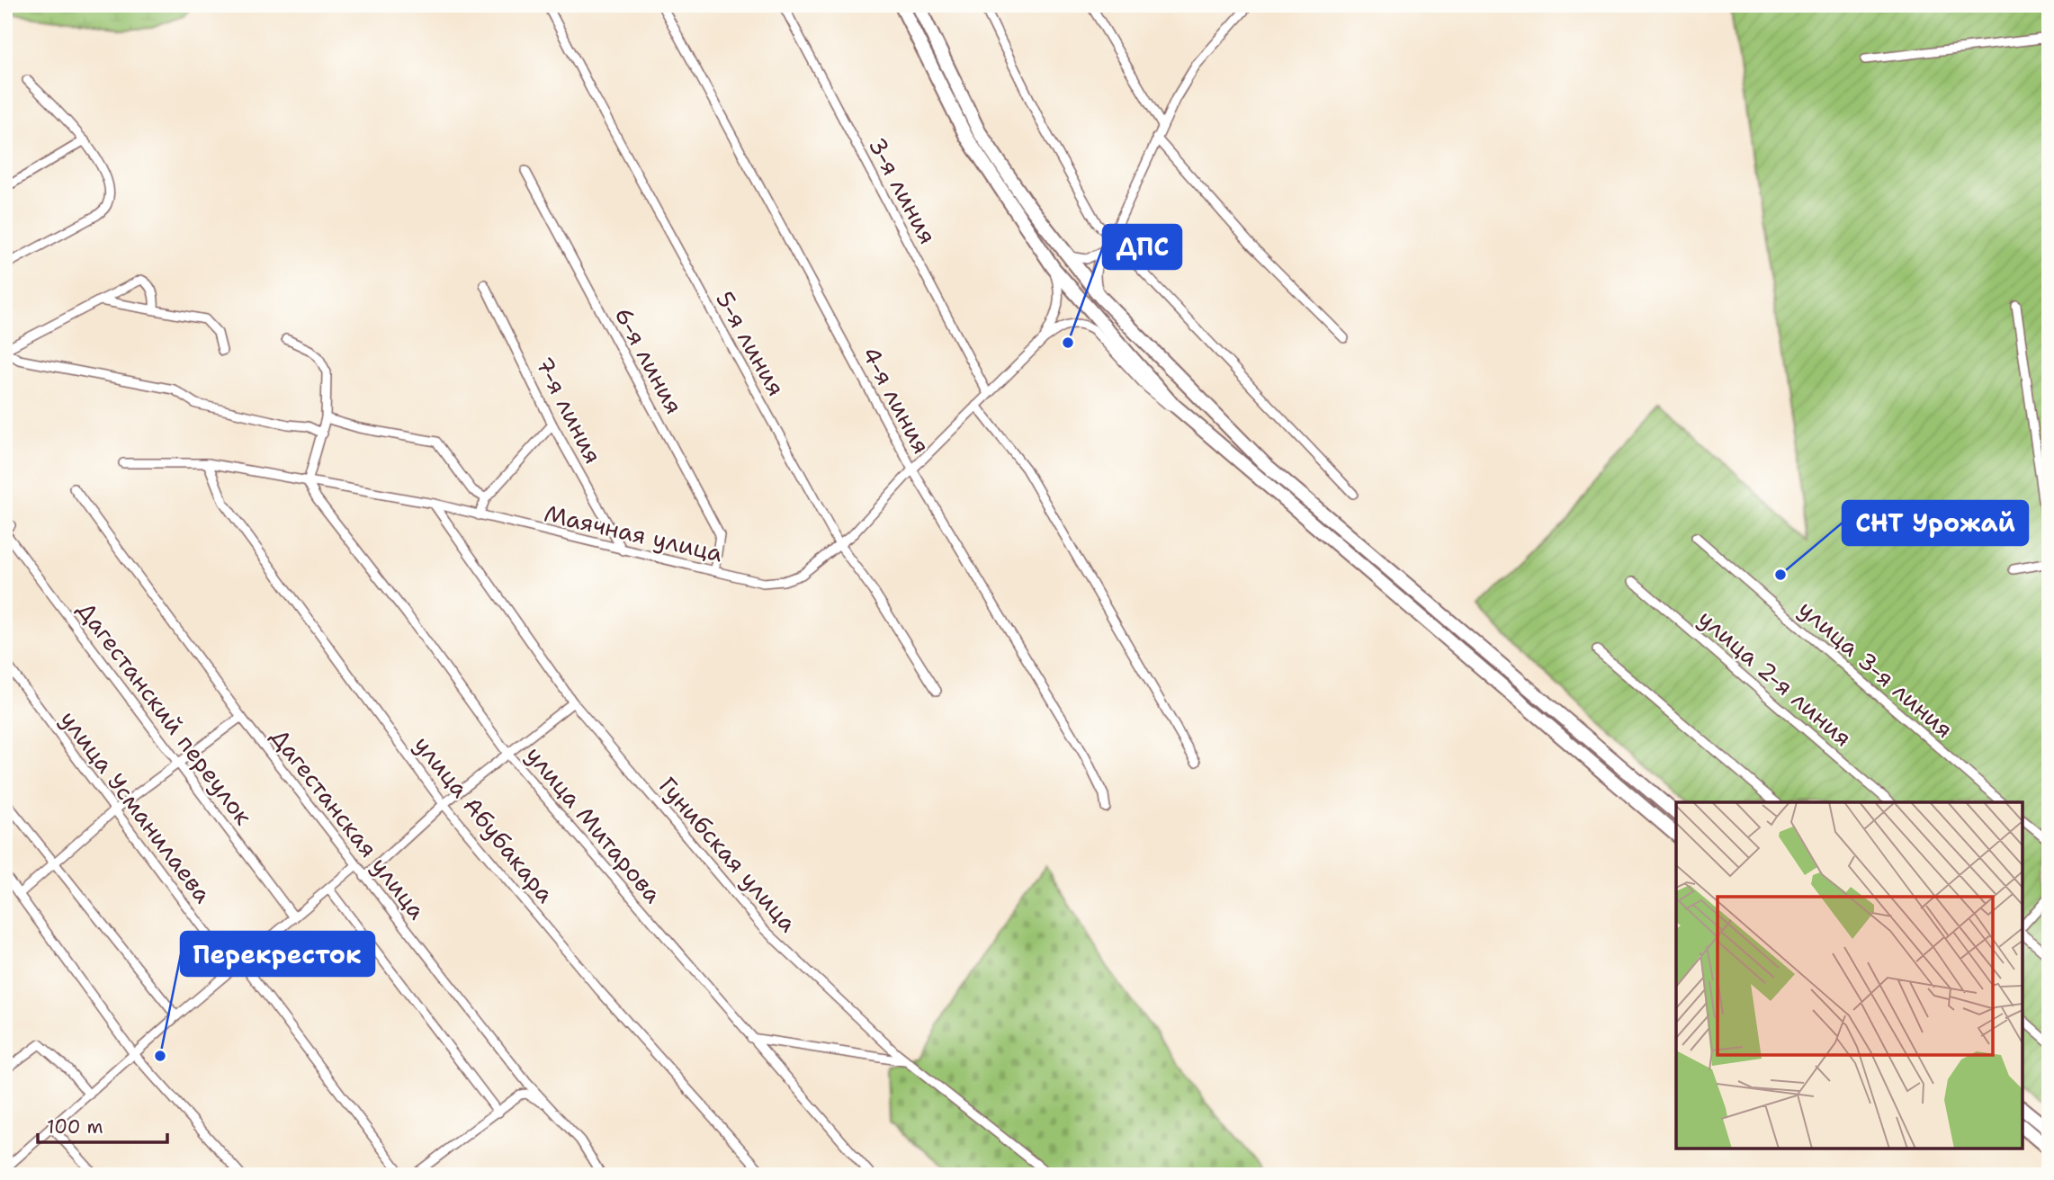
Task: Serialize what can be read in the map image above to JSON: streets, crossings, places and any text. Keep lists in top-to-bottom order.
{
  "streets": {
    "street": [
      "3-я линия",
      "5-я линия",
      "6-я линия",
      "4-я линия",
      "7-я линия",
      "Маячная улица",
      "улица 3-я линия",
      "улица 2-я линия",
      "Дагестанский переулок",
      "улица Усманилаева",
      "улица Абубакара",
      "Дагестанская улица",
      "улица Митарова",
      "Гунибская улица"
    ]
  },
  "crossings": [
    ["3-я линия", "Маячная улица"],
    ["5-я линия", "Маячная улица"],
    ["6-я линия", "Маячная улица"],
    ["4-я линия", "Маячная улица"],
    ["7-я линия", "Маячная улица"],
    ["Маячная улица", "улица Абубакара"],
    ["Маячная улица", "улица Митарова"],
    ["Маячная улица", "Гунибская улица"]
  ],
  "places": ["ДПС", "СНТ Урожай", "Перекресток"],
  "scale_bar": "100 m"
}
